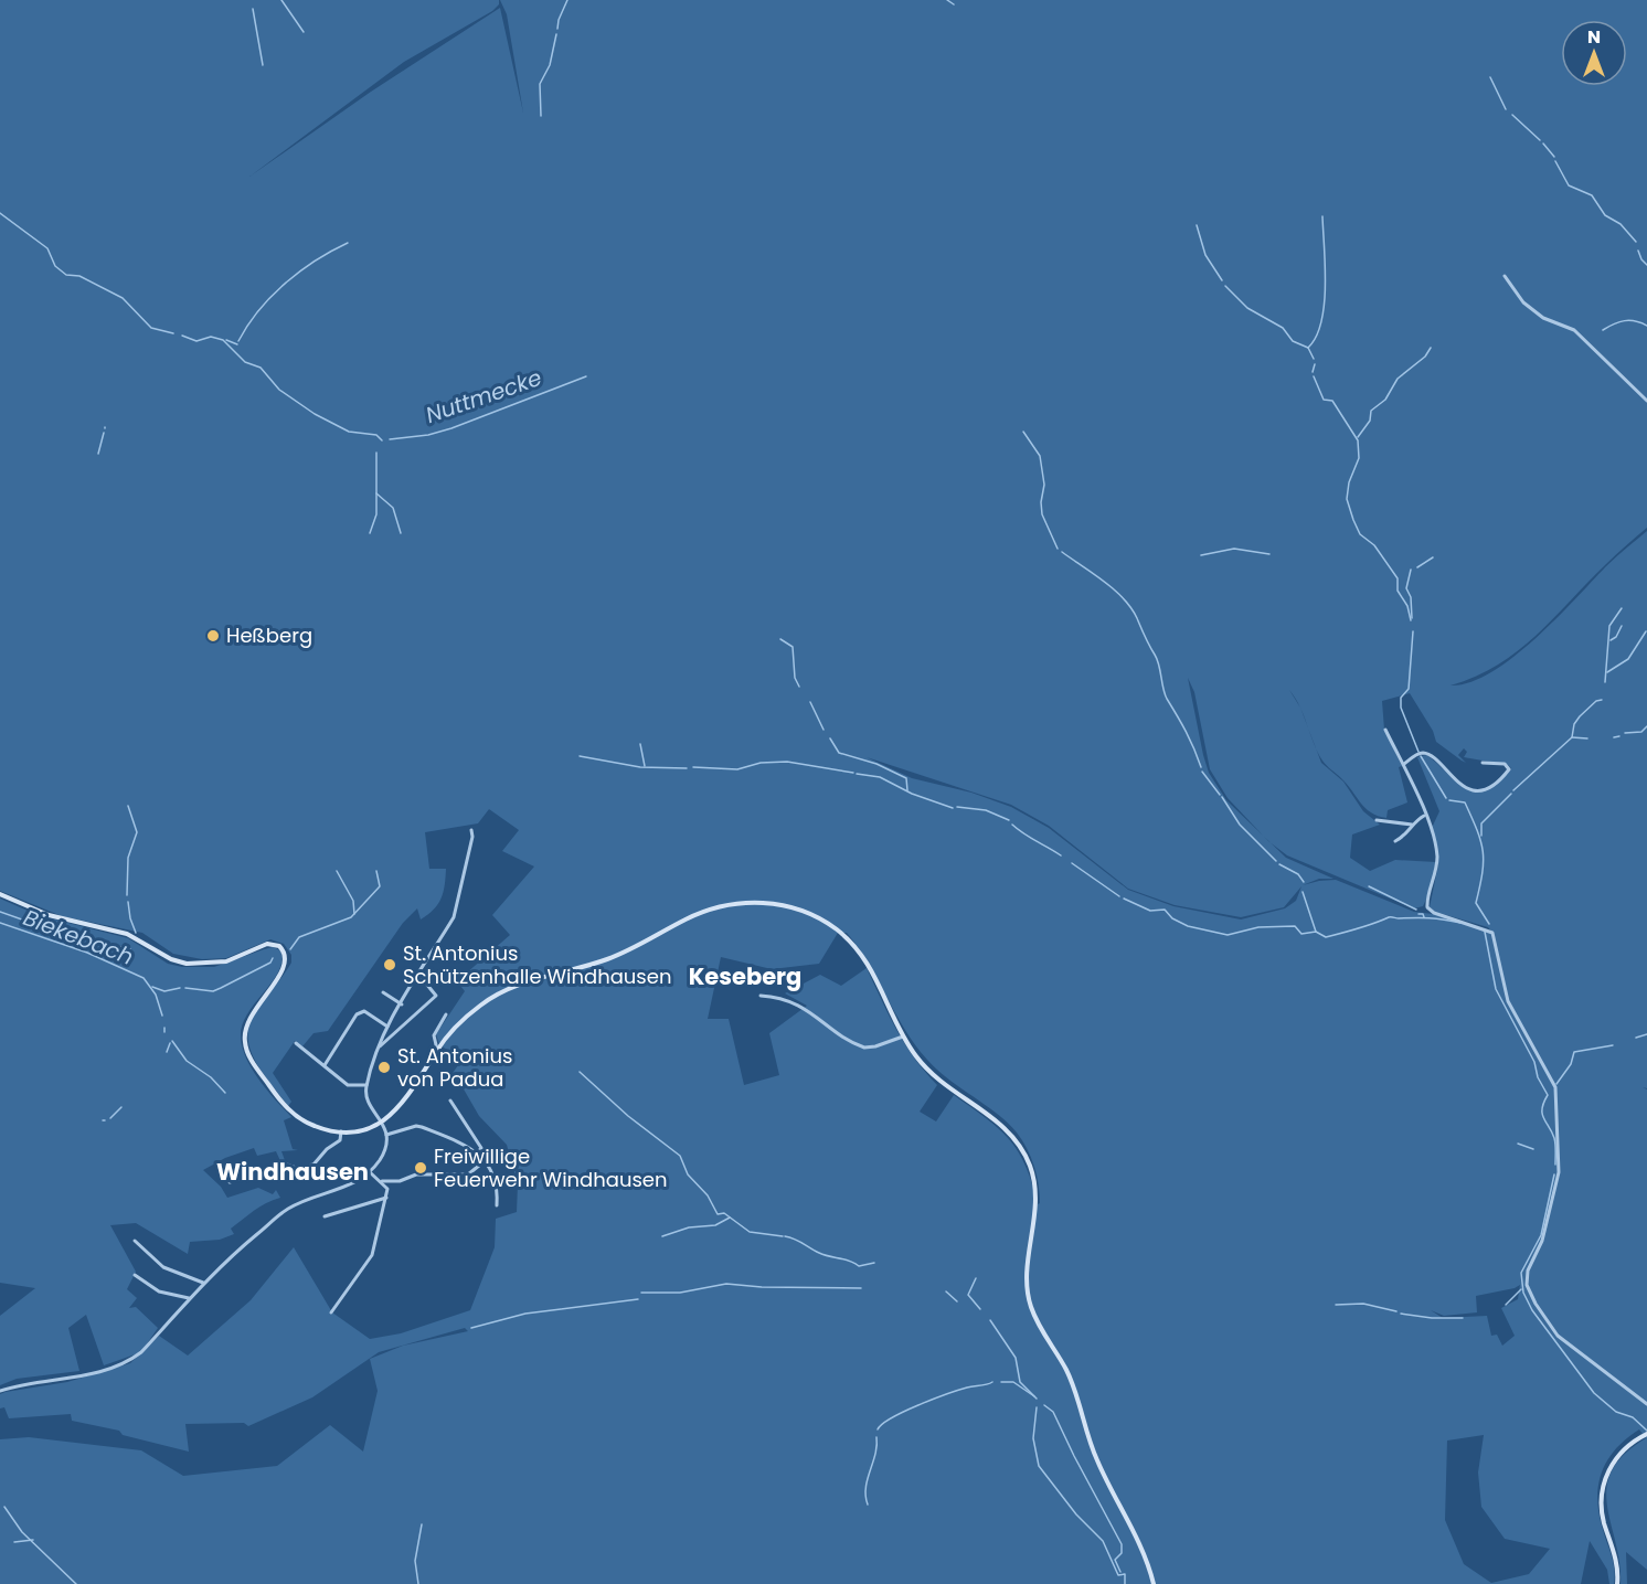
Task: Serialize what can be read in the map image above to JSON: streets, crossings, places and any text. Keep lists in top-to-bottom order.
{
  "districts": ["Keseberg", "Windhausen"],
  "water": ["Nuttmecke", "Biekebach"],
  "places": [
    "Heßberg",
    "St. Antonius Schützenhalle Windhausen",
    "St. Antonius von Padua",
    "Freiwillige Feuerwehr Windhausen"
  ],
  "north": "top"
}
